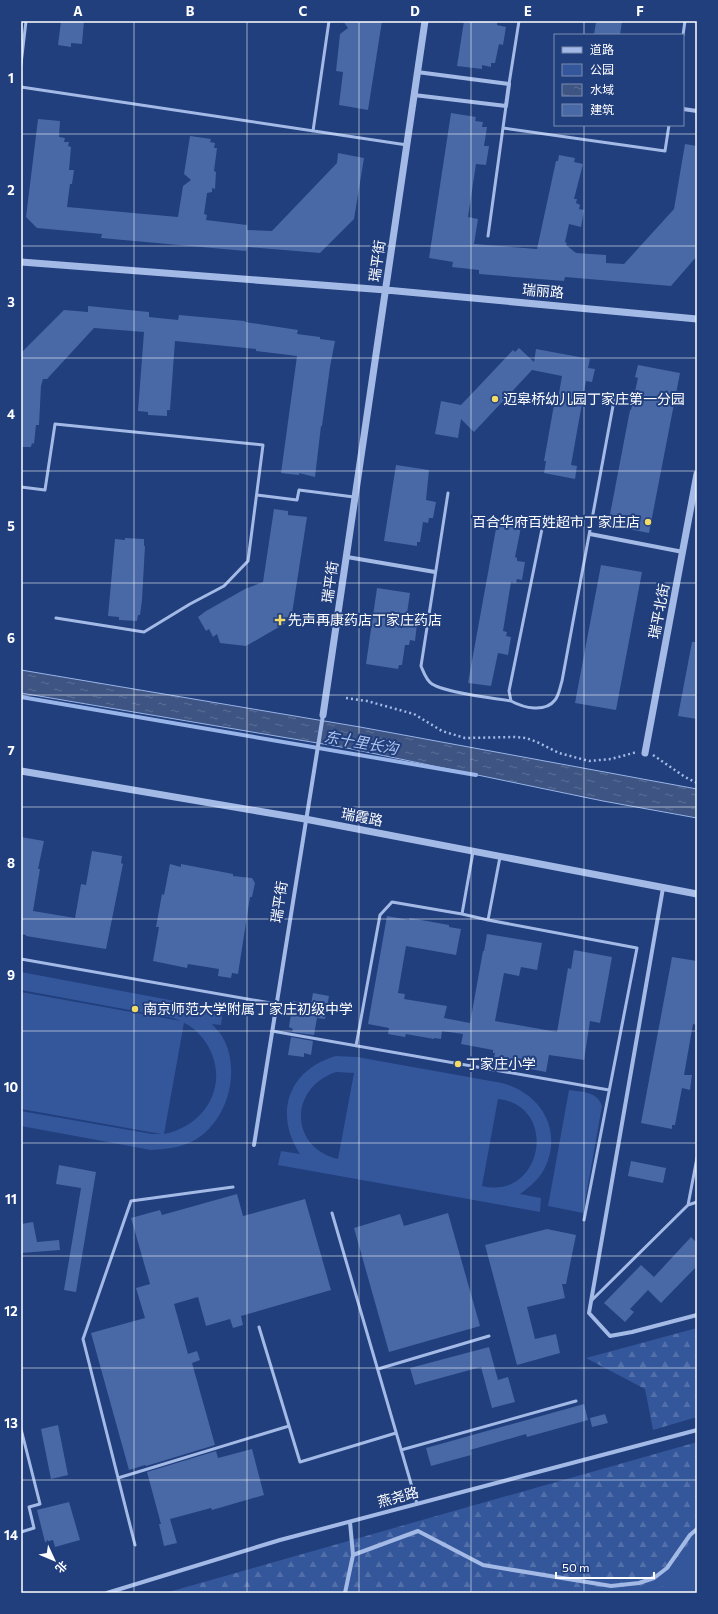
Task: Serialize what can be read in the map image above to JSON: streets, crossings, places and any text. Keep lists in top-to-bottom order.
{
  "streets": {
    "street": [
      "瑞平街",
      "瑞丽路",
      "瑞平北街",
      "瑞霞路",
      "燕尧路"
    ]
  },
  "crossings": [
    ["瑞平街", "瑞丽路"],
    ["瑞平街", "瑞霞路"]
  ],
  "water": ["东十里长沟"],
  "places": {
    "other": [
      "迈皋桥幼儿园丁家庄第一分园",
      "百合华府百姓超市丁家庄店",
      "南京师范大学附属丁家庄初级中学",
      "丁家庄小学"
    ],
    "health": ["先声再康药店丁家庄药店"]
  },
  "legend": [
    "道路",
    "公园",
    "水域",
    "建筑"
  ],
  "scale_bar": "50 m",
  "north": "bottom right",
  "grid": {
    "columns": [
      "A",
      "B",
      "C",
      "D",
      "E",
      "F"
    ],
    "rows": [
      "1",
      "2",
      "3",
      "4",
      "5",
      "6",
      "7",
      "8",
      "9",
      "10",
      "11",
      "12",
      "13",
      "14"
    ]
  }
}
